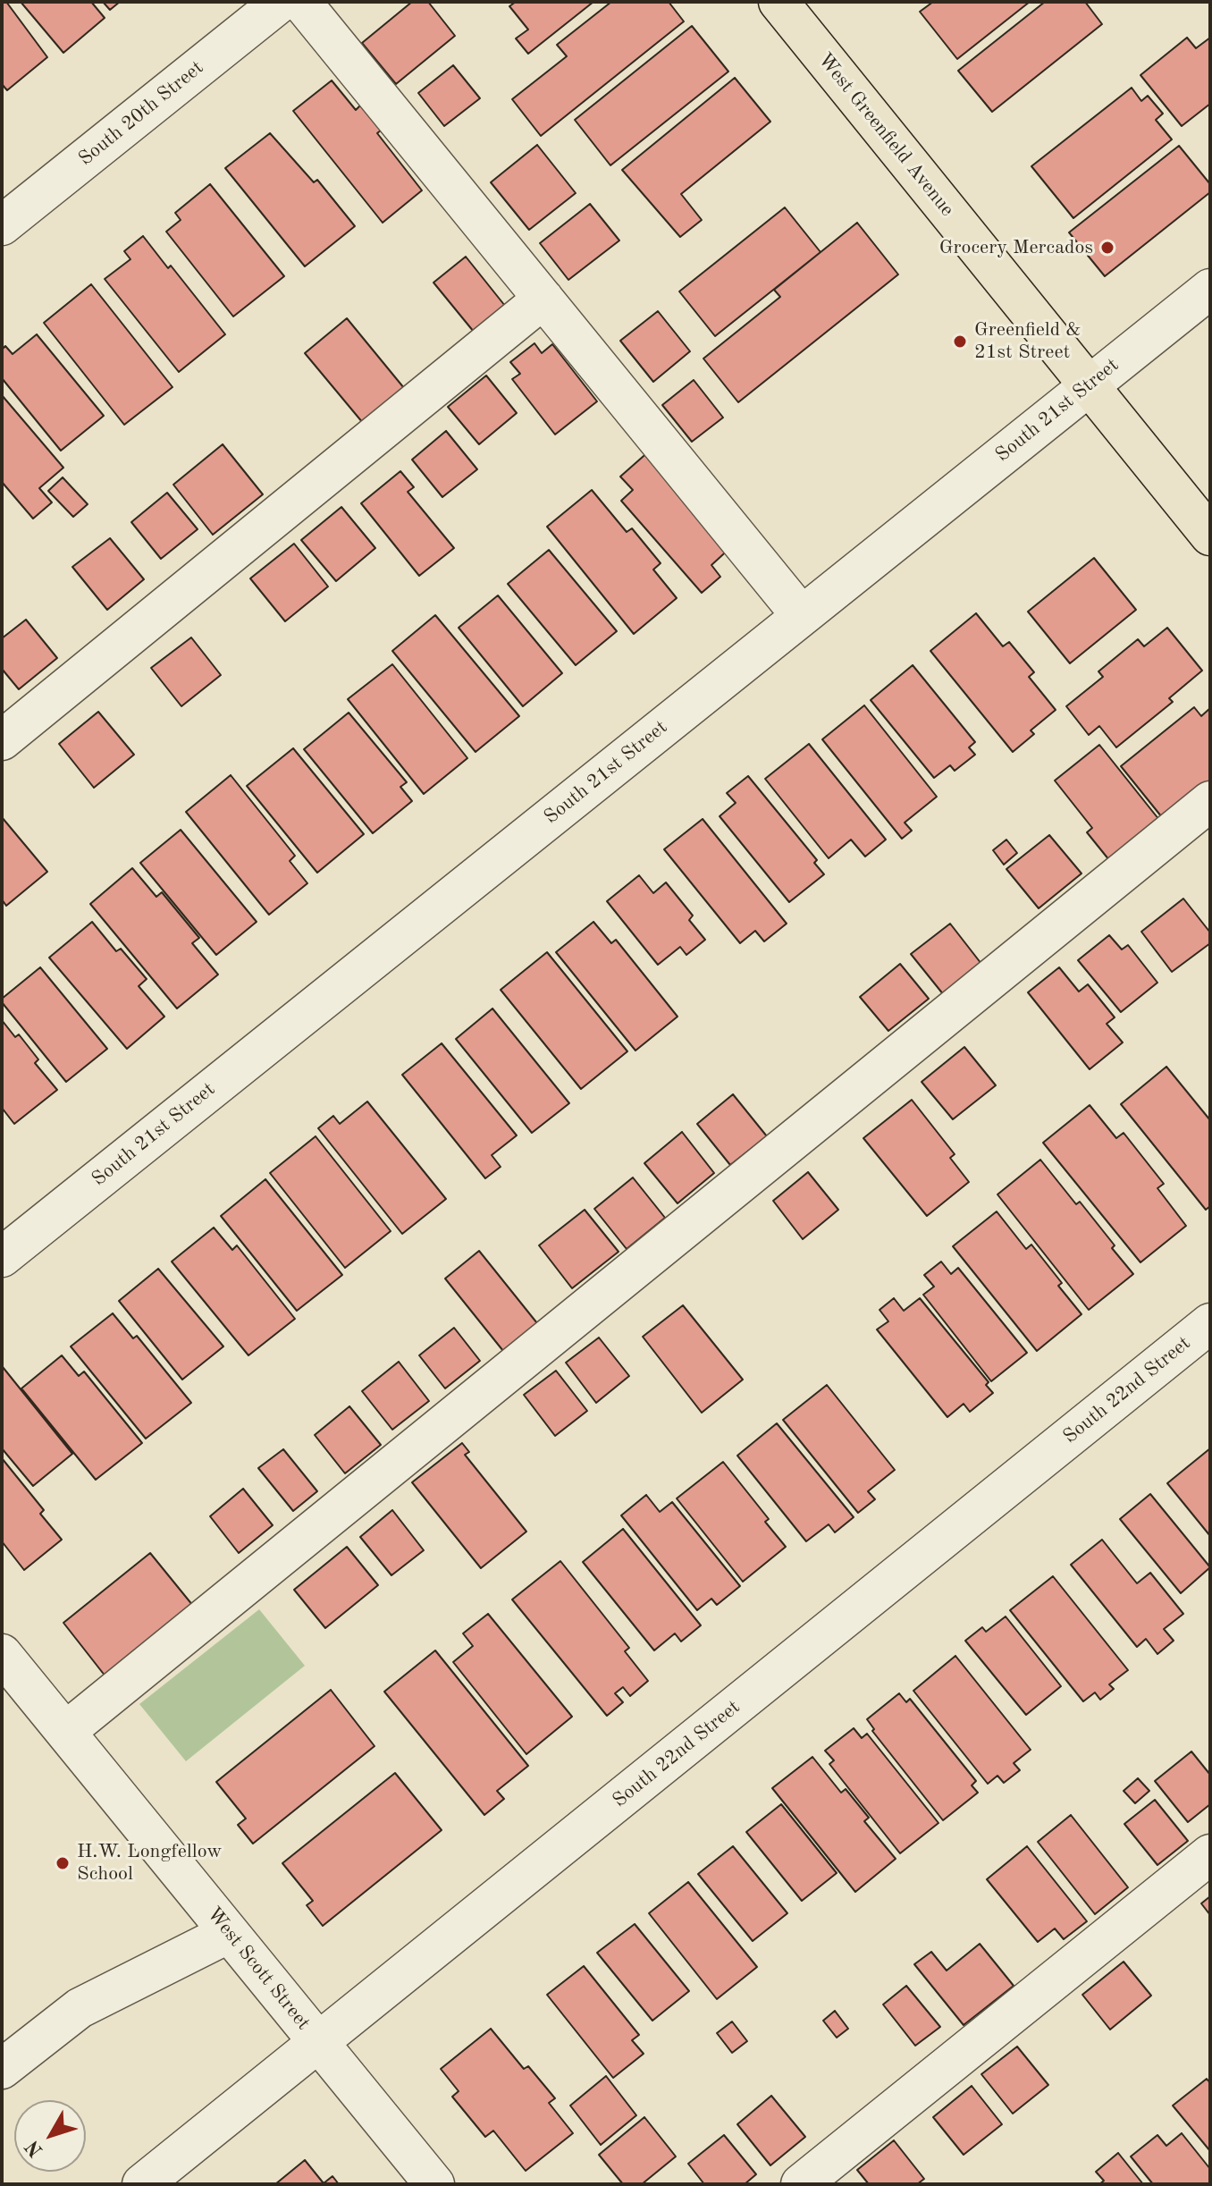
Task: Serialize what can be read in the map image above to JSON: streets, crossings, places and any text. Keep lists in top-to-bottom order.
{
  "streets": {
    "main road": ["West Greenfield Avenue"],
    "street": [
      "South 20th Street",
      "South 21st Street",
      "South 22nd Street",
      "West Scott Street"
    ]
  },
  "crossings": [
    ["West Greenfield Avenue", "South 21st Street"],
    ["South 22nd Street", "West Scott Street"]
  ],
  "places": ["Grocery Mercados", "Greenfield & 21st Street", "H.W. Longfellow School"],
  "north": "bottom left"
}
